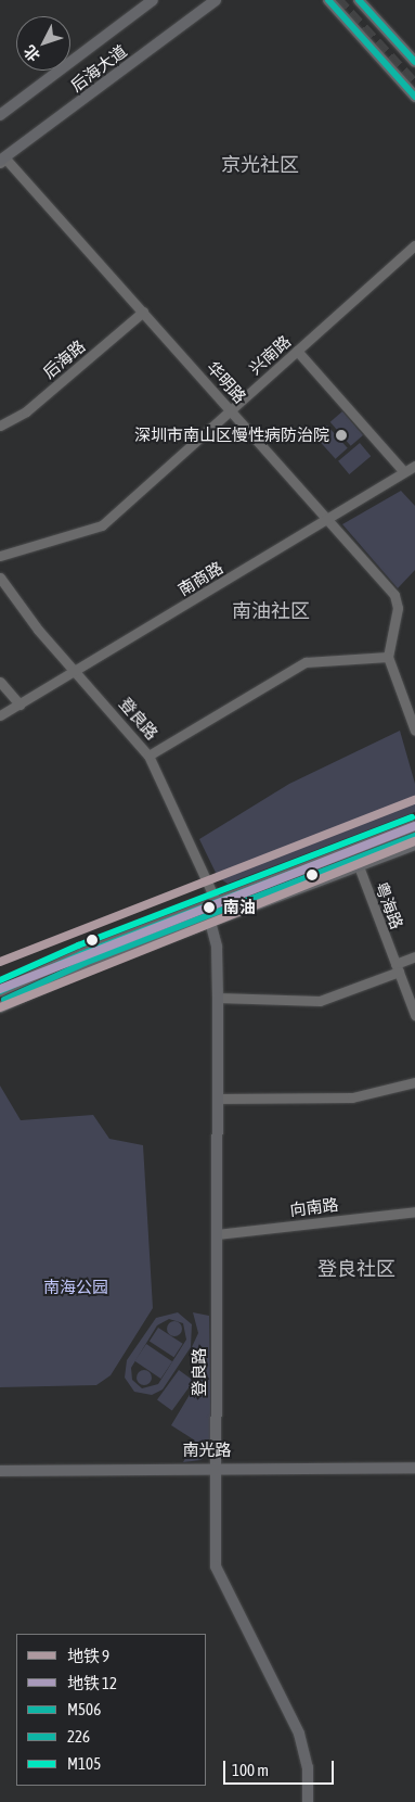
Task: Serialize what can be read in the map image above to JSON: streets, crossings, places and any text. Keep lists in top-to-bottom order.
{
  "streets": {
    "main road": ["后海大道", "登良路", "南光路"],
    "street": [
      "兴南路",
      "后海路",
      "华明路",
      "南商路",
      "粤海路",
      "向南路"
    ]
  },
  "crossings": [
    ["后海大道", "华明路"],
    ["兴南路", "华明路"],
    ["后海路", "华明路"],
    ["华明路", "南商路"],
    ["南商路", "登良路"],
    ["登良路", "向南路"],
    ["登良路", "南光路"]
  ],
  "districts": ["京光社区", "南油社区", "登良社区"],
  "parks": ["南海公园"],
  "places": ["深圳市南山区慢性病防治院", "南油"],
  "lines": [
    "transit line M506",
    "metro line 9",
    "transit line M105",
    "metro line 12",
    "transit line 226"
  ],
  "legend": [
    "地铁 9",
    "地铁 12",
    "M506",
    "226",
    "M105"
  ],
  "scale_bar": "100 m",
  "north": "bottom left"
}
